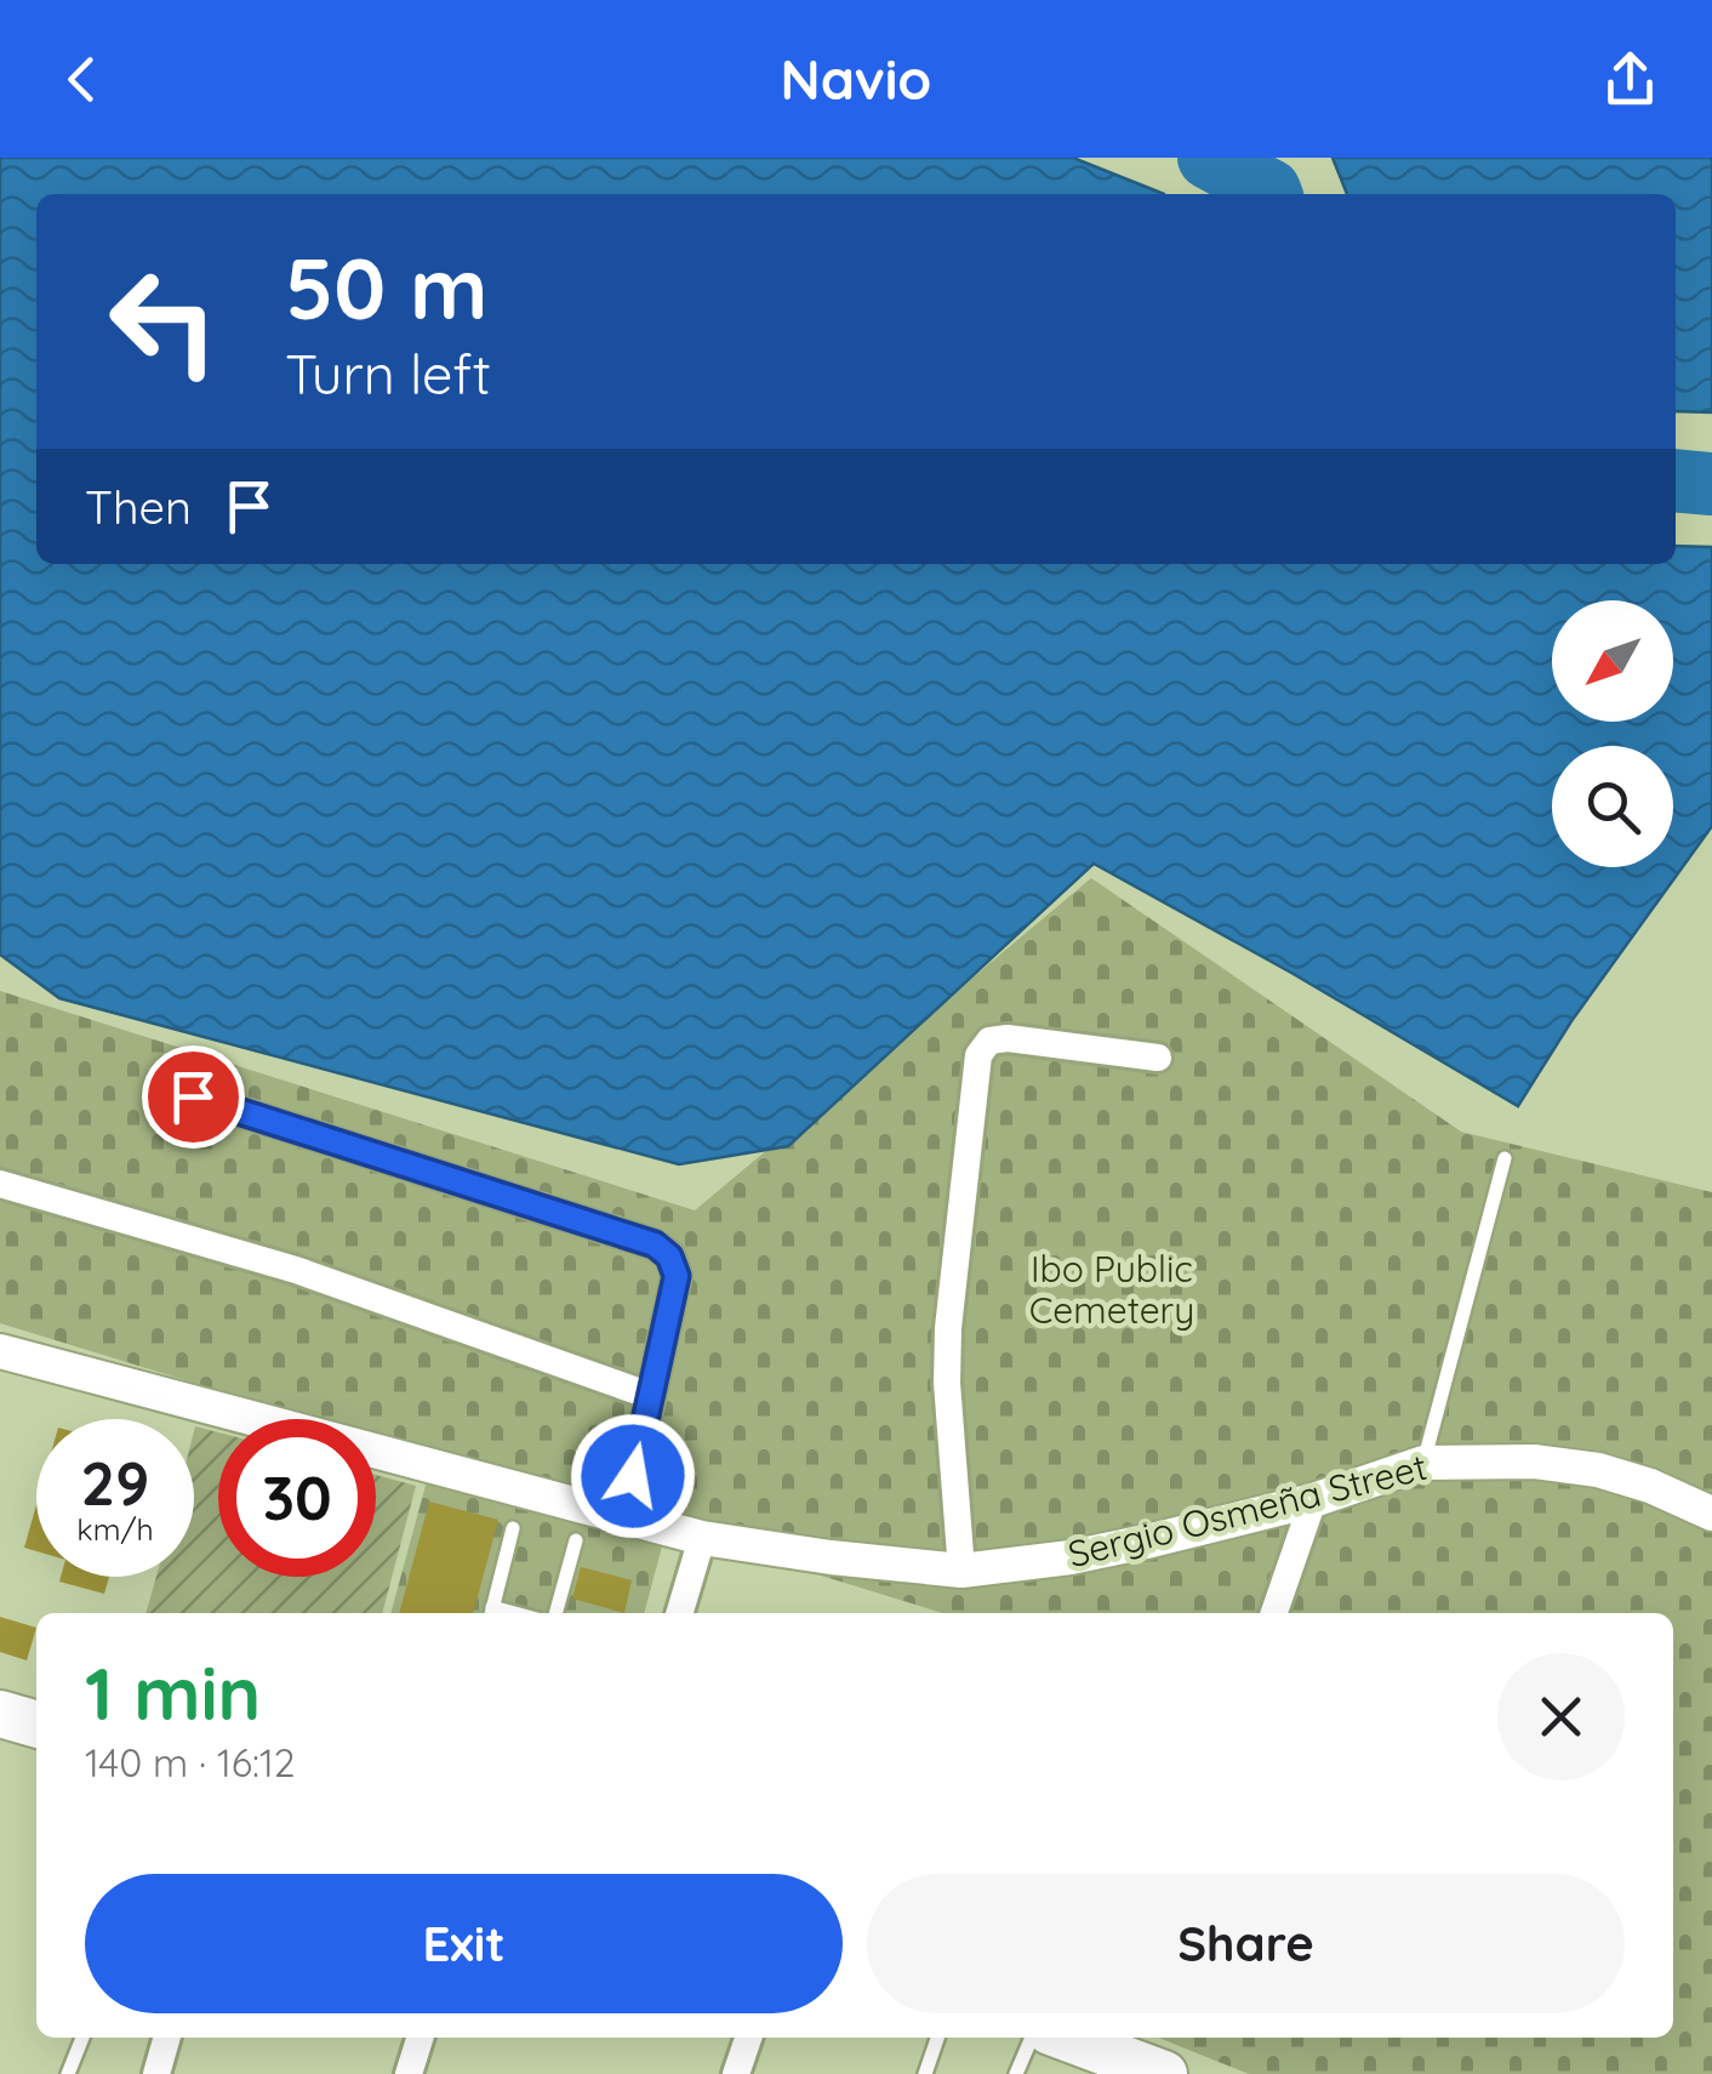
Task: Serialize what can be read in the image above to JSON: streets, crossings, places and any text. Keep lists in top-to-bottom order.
{
  "streets": {
    "street": ["Sergio Osmeña Street"]
  },
  "parks": ["Ibo Public Cemetery"],
  "north": "bottom left",
  "page": {
    "header": "Navio",
    "turn": ["50 m", "Turn left"],
    "then": "Then",
    "speed": "29 km/h",
    "limit": "30",
    "heading": ["1 min", "140 m · 16:12"],
    "buttons": ["Exit", "Share"]
  }
}
